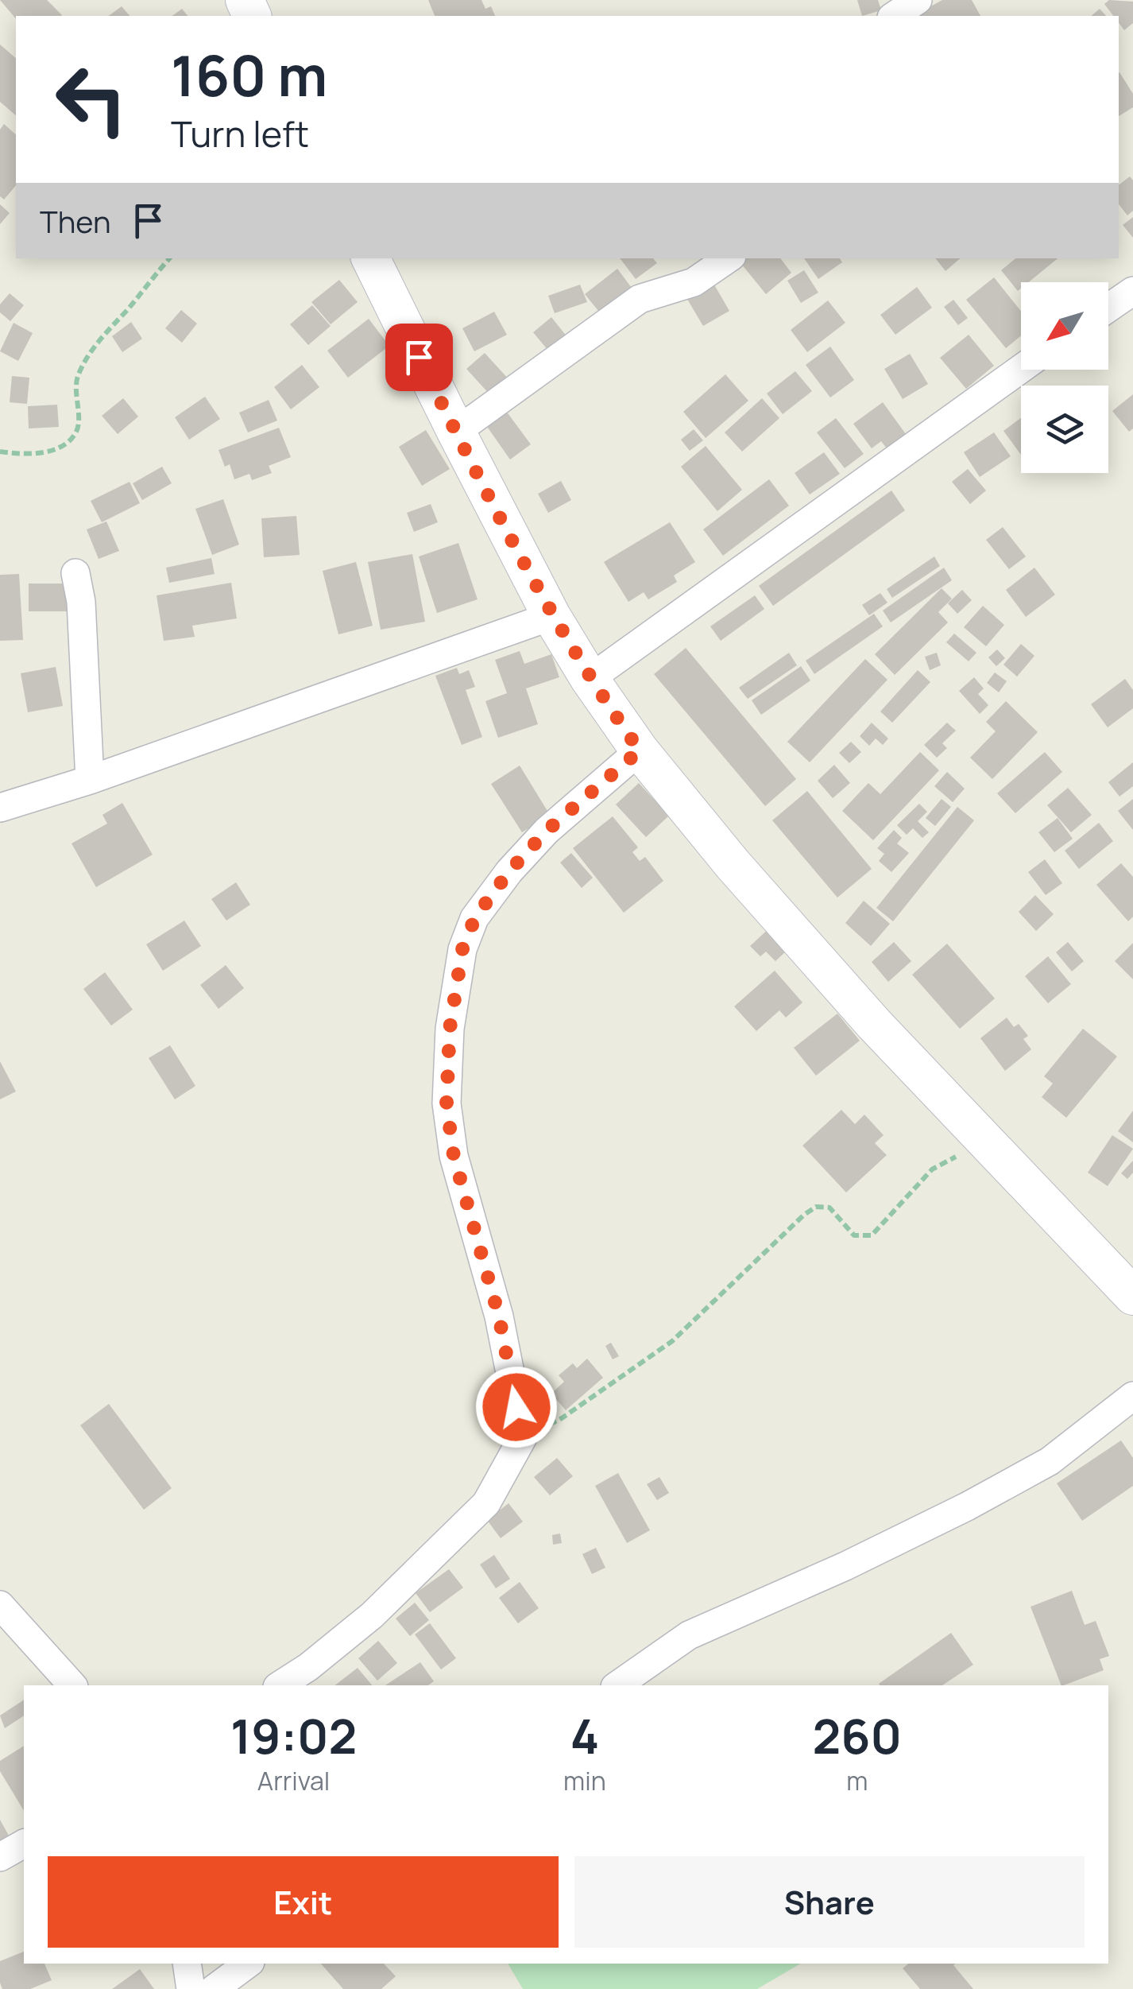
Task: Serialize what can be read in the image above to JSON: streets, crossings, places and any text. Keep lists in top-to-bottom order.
{
  "north": "bottom left",
  "page": {
    "turn": ["160 m", "Turn left"],
    "then": "Then",
    "eta": [
      "19:02",
      "Arrival",
      "4",
      "min",
      "260",
      "m"
    ],
    "buttons": ["Exit", "Share"]
  }
}
